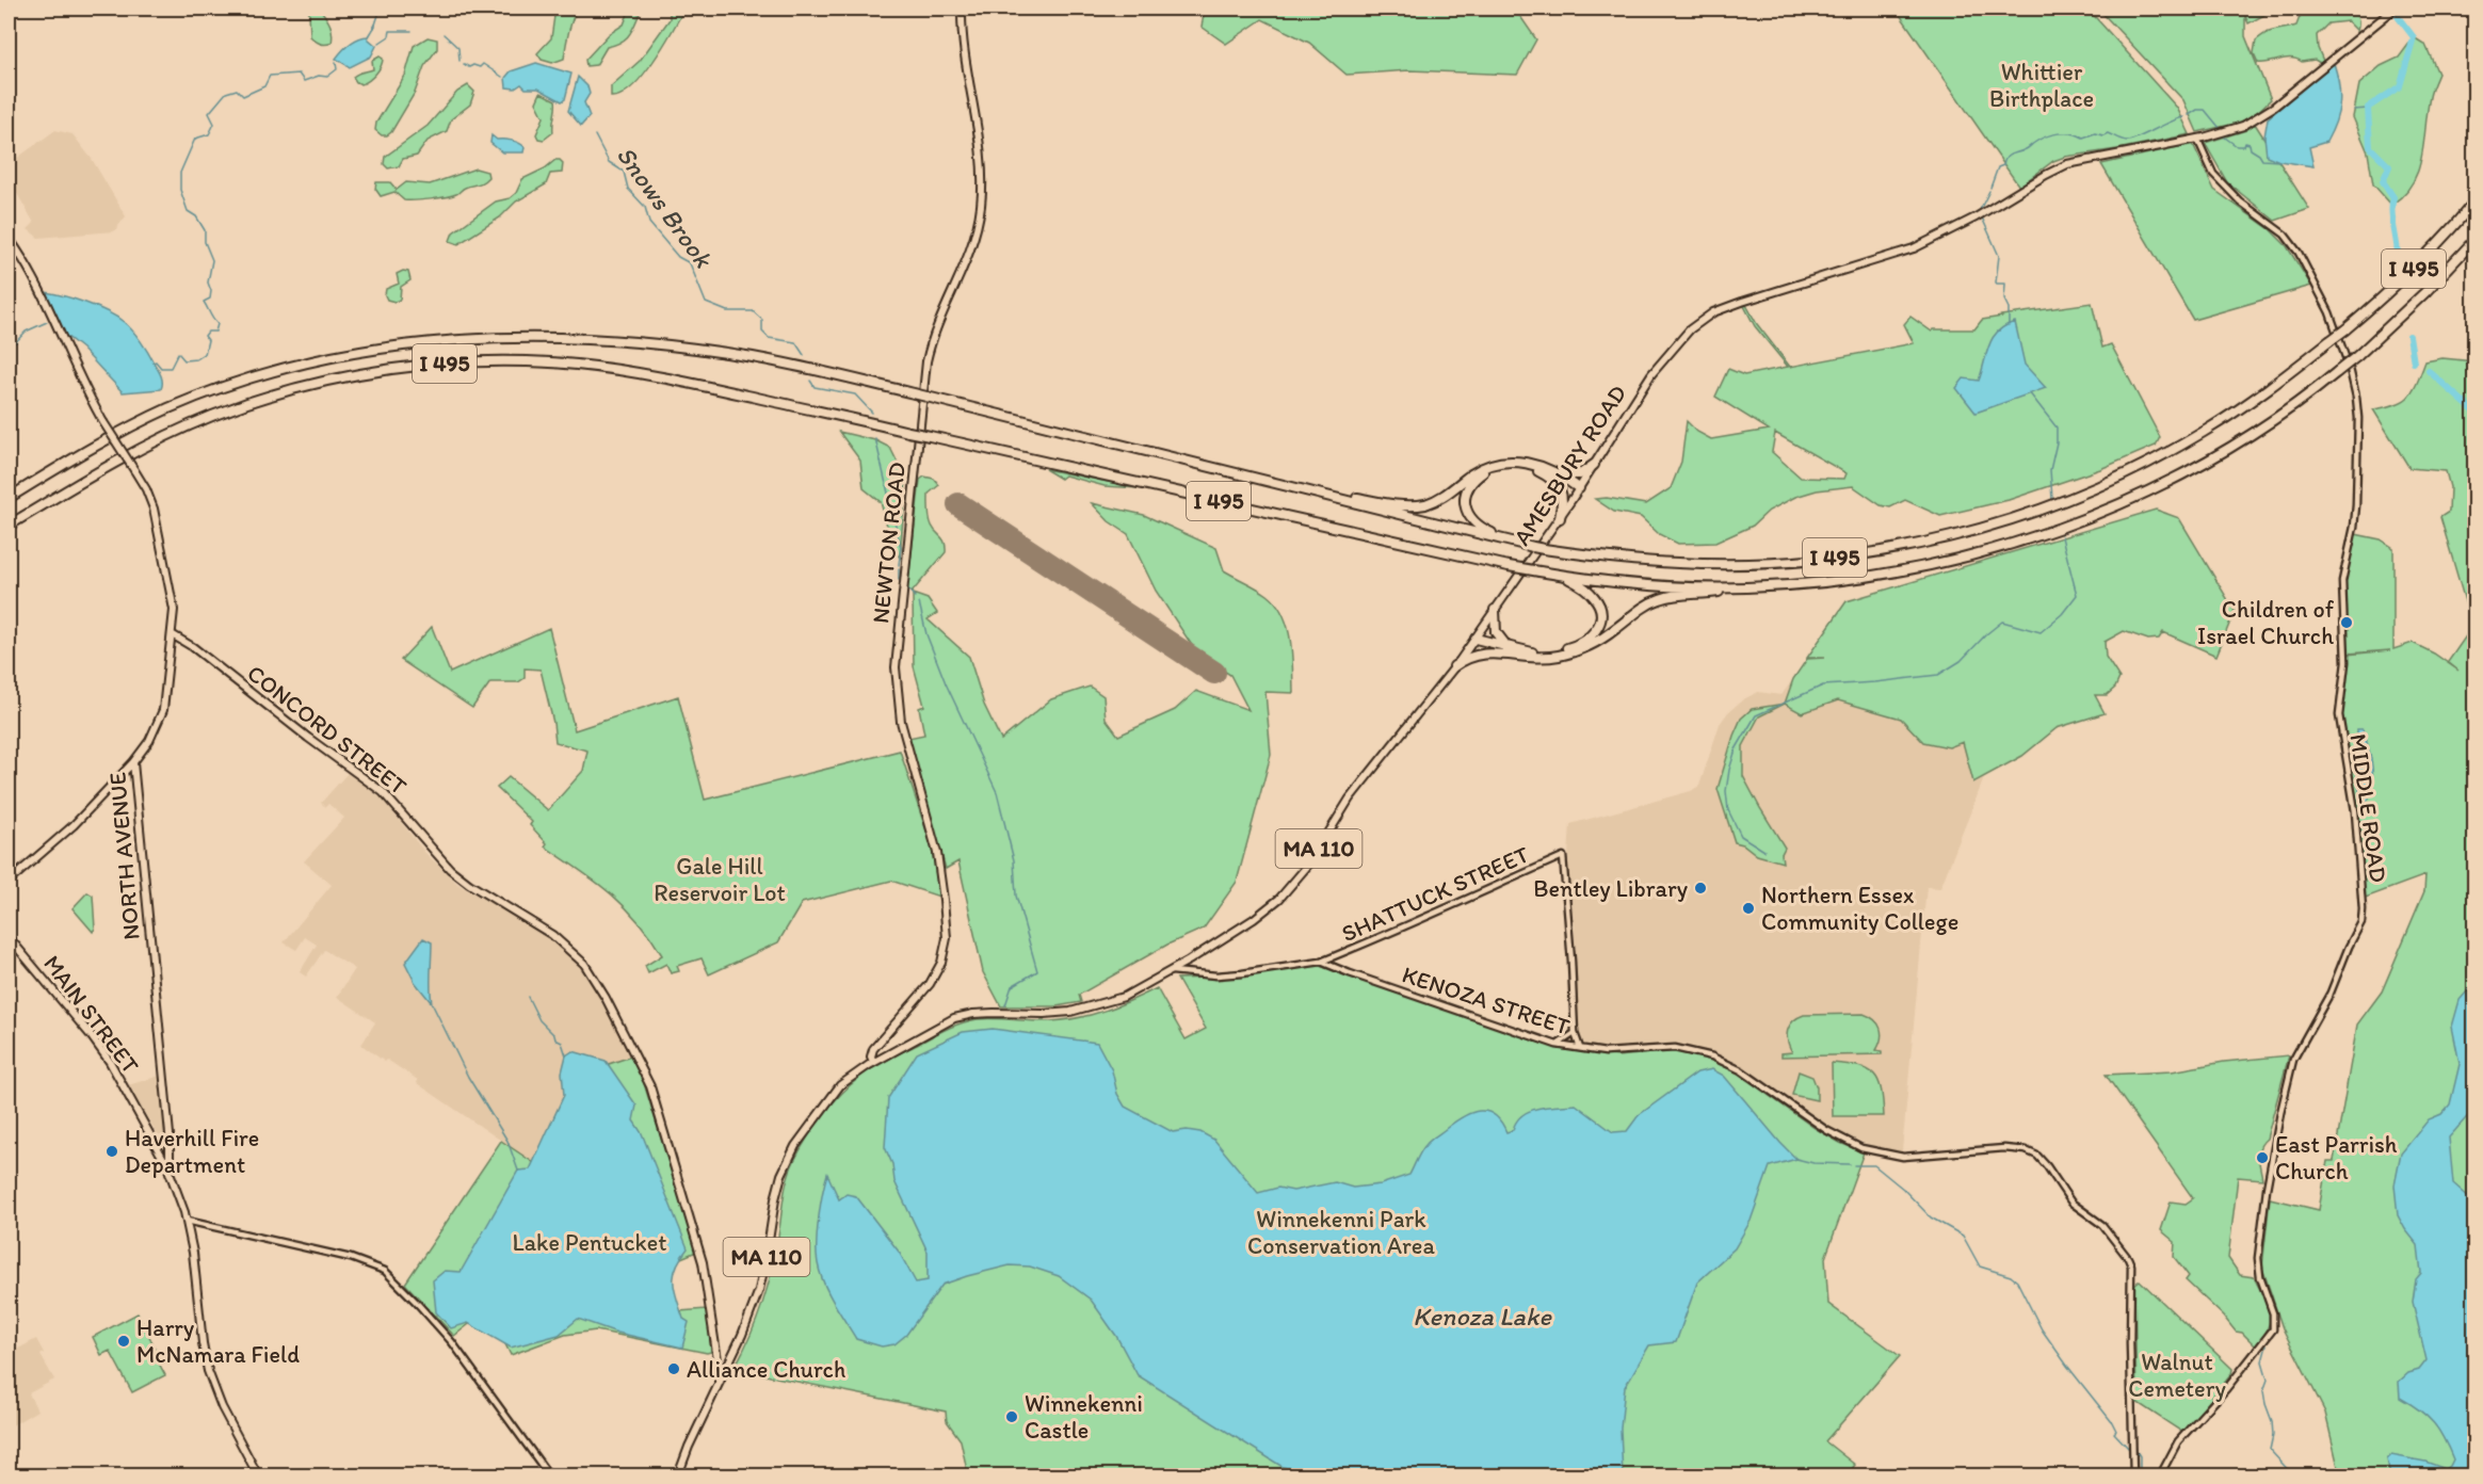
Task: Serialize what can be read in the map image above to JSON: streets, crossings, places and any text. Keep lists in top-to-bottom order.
{
  "streets": {
    "highway": ["I 495"],
    "main road": [
      "AMESBURY ROAD",
      "NEWTON ROAD",
      "CONCORD STREET",
      "MA 110",
      "NORTH AVENUE",
      "MAIN STREET"
    ],
    "street": ["MIDDLE ROAD", "SHATTUCK STREET", "KENOZA STREET"]
  },
  "crossings": [
    ["AMESBURY ROAD", "NEWTON ROAD"],
    ["AMESBURY ROAD", "MIDDLE ROAD"],
    ["AMESBURY ROAD", "MA 110"],
    ["NEWTON ROAD", "MA 110"],
    ["CONCORD STREET", "MA 110"],
    ["CONCORD STREET", "NORTH AVENUE"],
    ["NORTH AVENUE", "MAIN STREET"],
    ["SHATTUCK STREET", "KENOZA STREET"]
  ],
  "water": ["Snows Brook", "Kenoza Lake"],
  "parks": [
    "Whittier Birthplace",
    "Gale Hill Reservoir Lot",
    "Winnekenni Park Conservation Area",
    "Lake Pentucket",
    "Walnut Cemetery"
  ],
  "places": [
    "Children of Israel Church",
    "Bentley Library",
    "Northern Essex Community College",
    "Haverhill Fire Department",
    "East Parrish Church",
    "Harry McNamara Field",
    "Alliance Church",
    "Winnekenni Castle"
  ]
}
